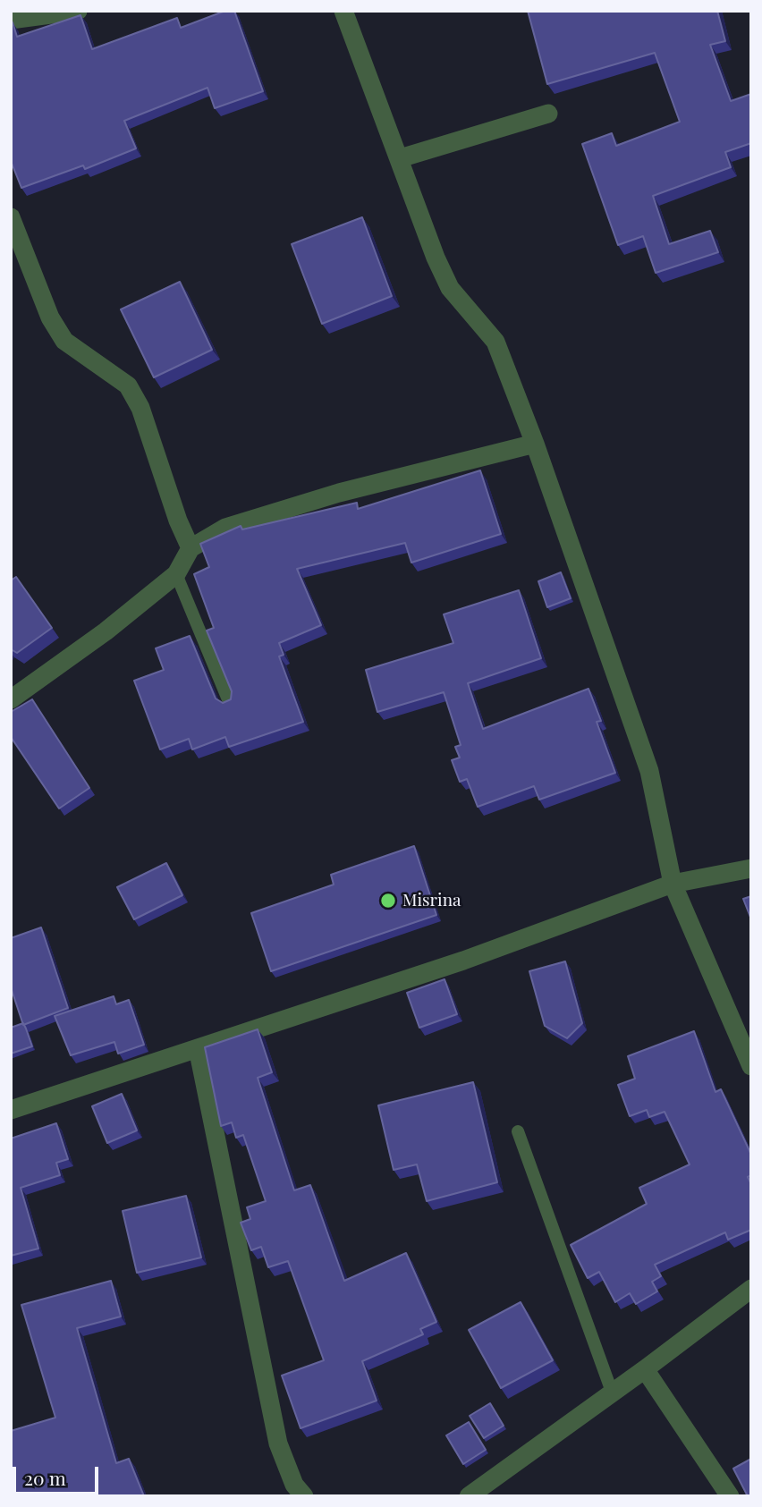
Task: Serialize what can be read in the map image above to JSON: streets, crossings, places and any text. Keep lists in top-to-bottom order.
{
  "places": ["Misrina"],
  "scale_bar": "20 m"
}
